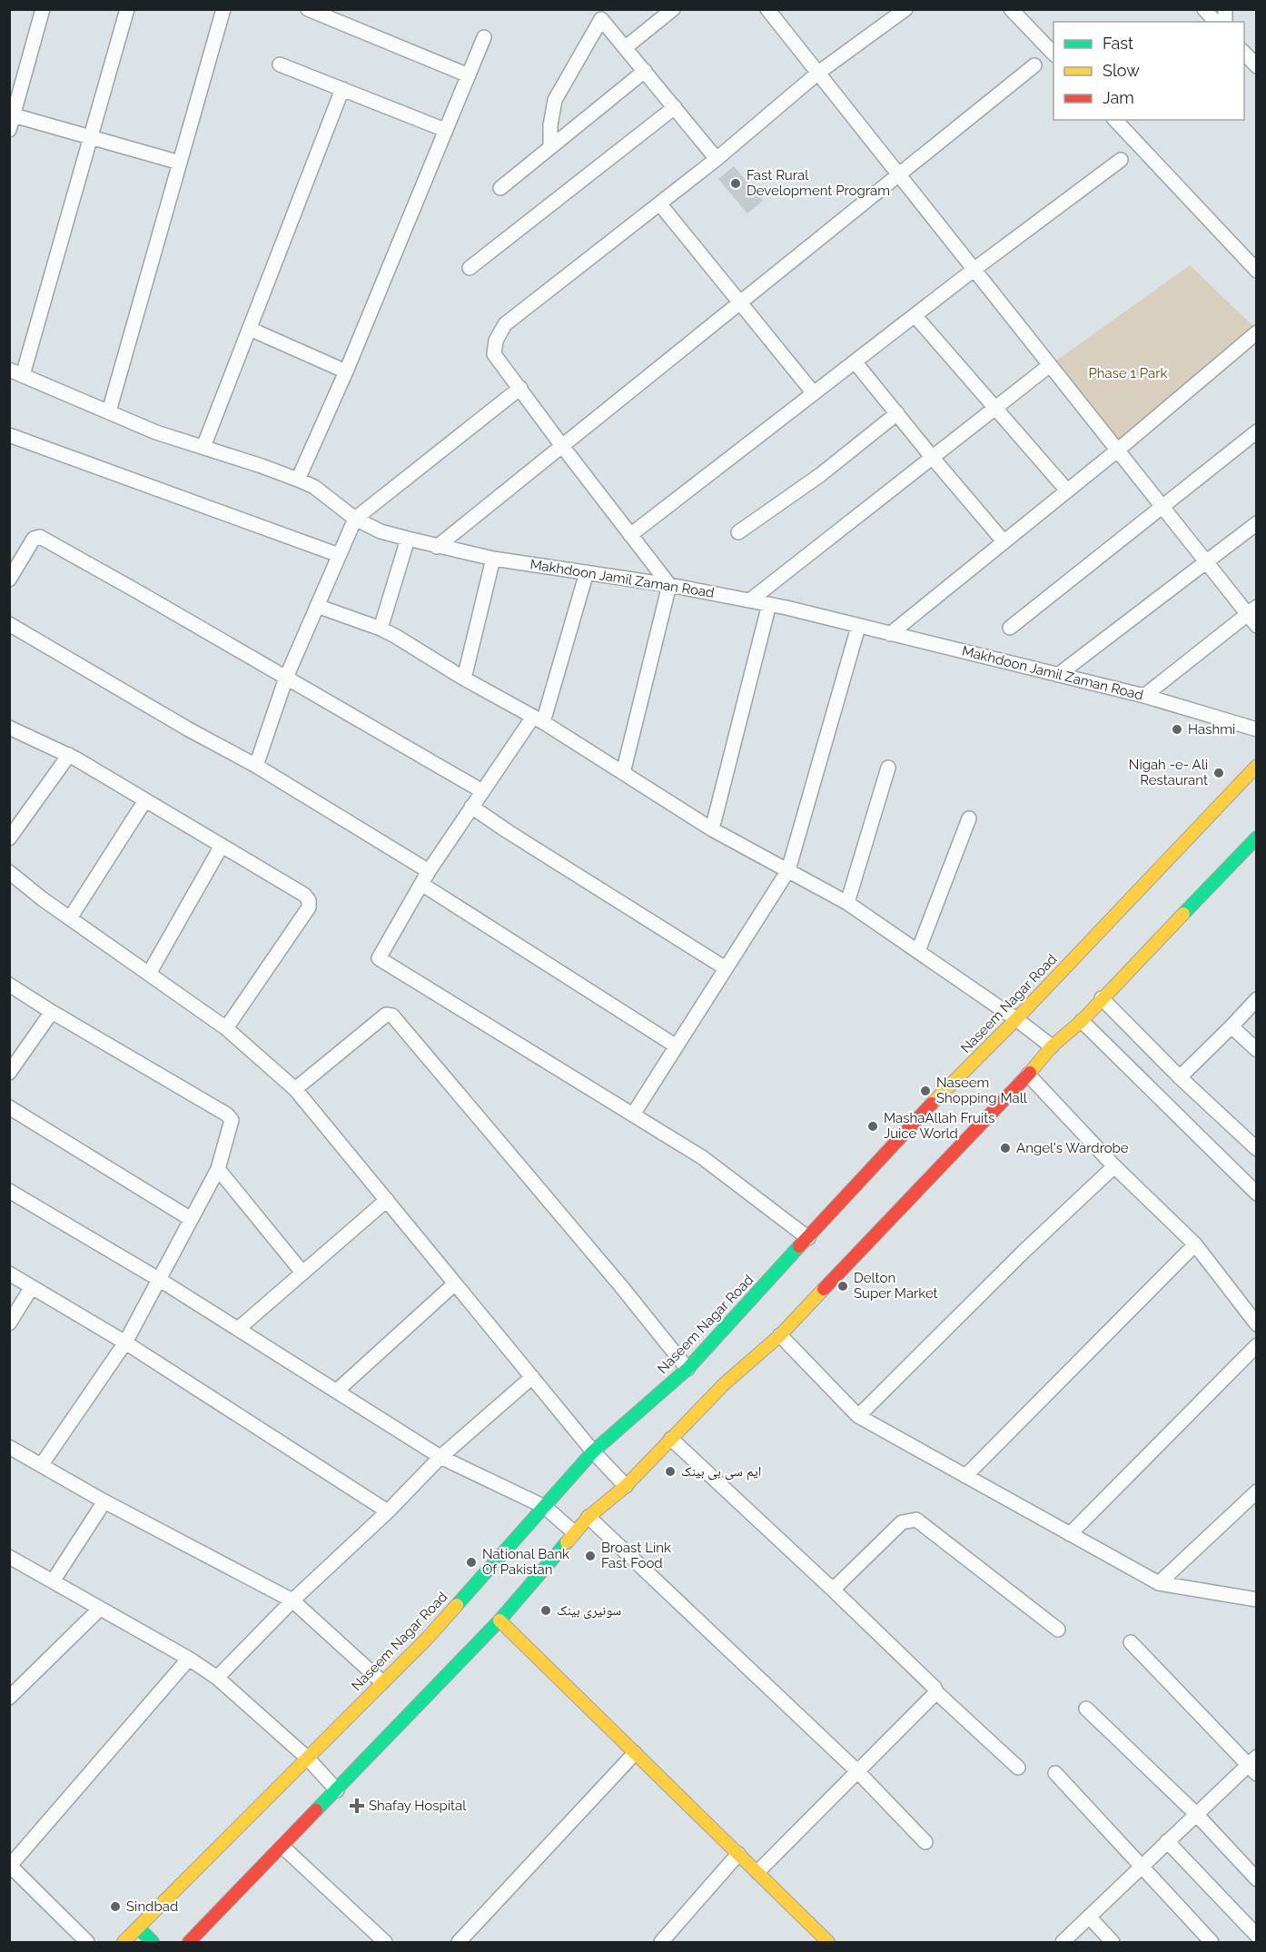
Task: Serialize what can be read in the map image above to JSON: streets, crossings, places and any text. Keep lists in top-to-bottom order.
{
  "streets": {
    "main road": ["Naseem Nagar Road"],
    "street": ["Makhdoon Jamil Zaman Road"]
  },
  "parks": ["Phase 1 Park"],
  "places": {
    "other": [
      "Fast Rural Development Program",
      "Hashmi",
      "Nigah -e- Ali Restaurant",
      "Naseem Shopping Mall",
      "MashaAllah Fruits Juice World",
      "Angel's Wardrobe",
      "Delton Super Market",
      "ایم سی بی بینک",
      "Broast Link Fast Food",
      "National Bank Of Pakistan",
      "سونیری بینک",
      "Sindbad"
    ],
    "health": ["Shafay Hospital"]
  },
  "legend": ["Fast", "Slow", "Jam"]
}
